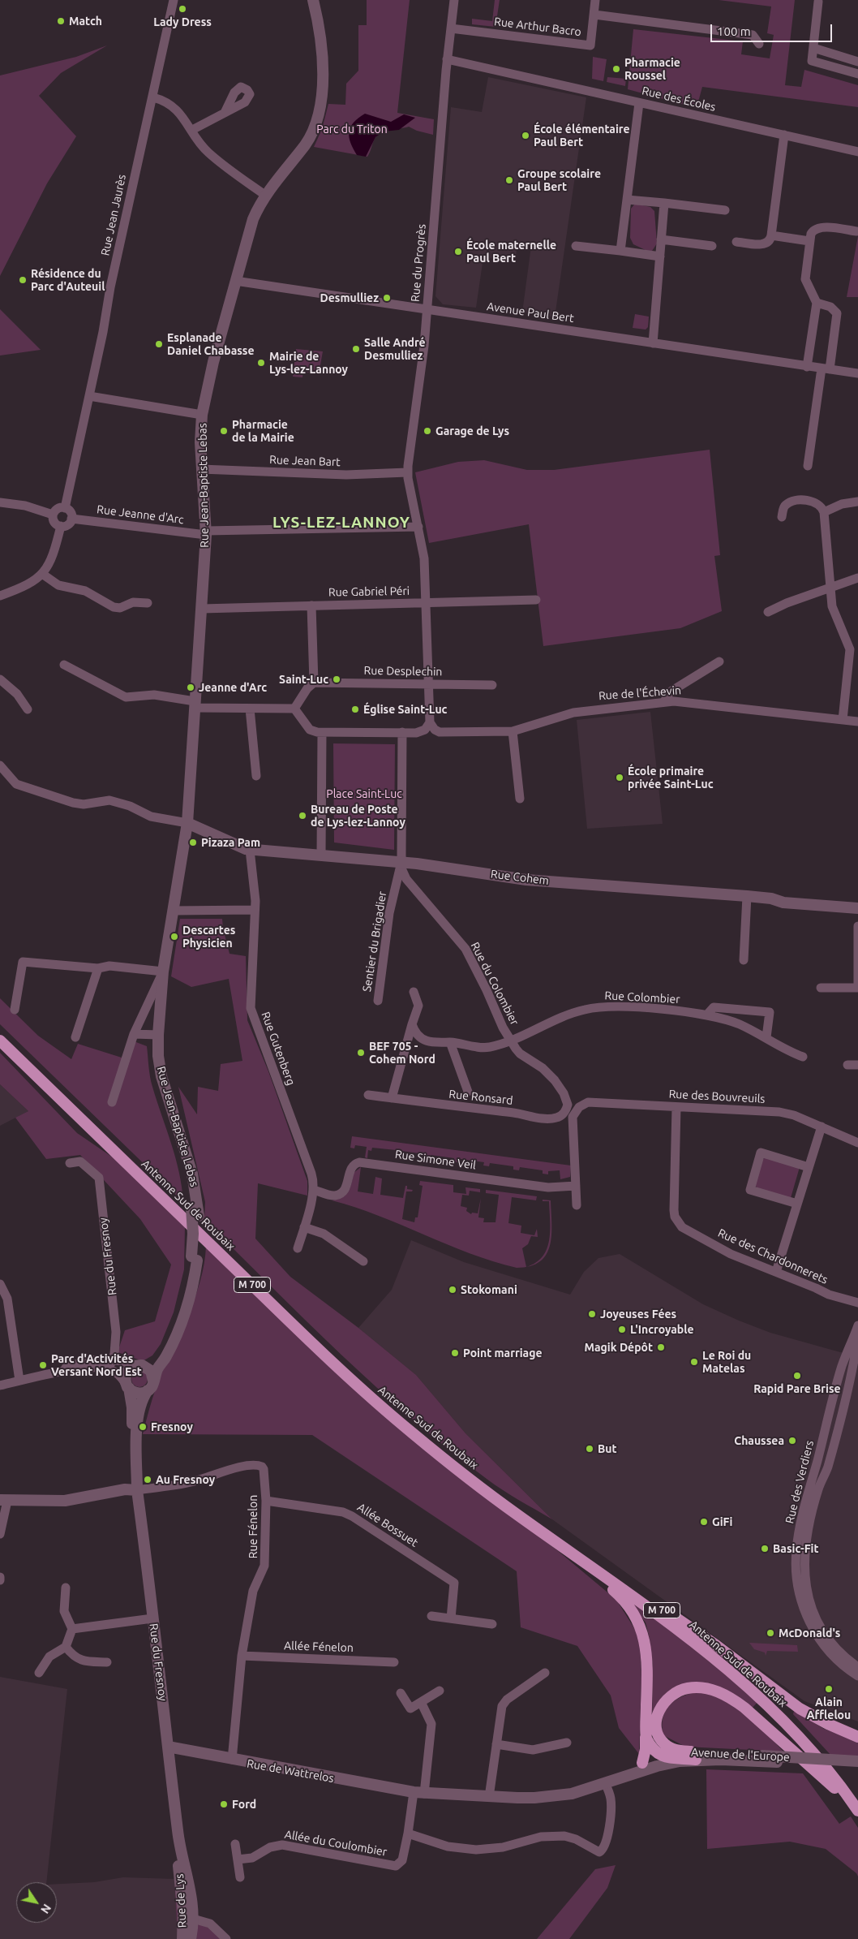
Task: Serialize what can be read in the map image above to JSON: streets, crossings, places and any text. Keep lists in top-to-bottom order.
{
  "streets": {
    "highway": ["Antenne Sud de Roubaix", "M 700"],
    "street": [
      "Rue Arthur Bacro",
      "Rue des Écoles",
      "Rue Jean Jaurès",
      "Rue du Progrès",
      "Avenue Paul Bert",
      "Rue Jean Bart",
      "Rue Jean-Baptiste Lebas",
      "Rue Jeanne d'Arc",
      "Rue Gabriel Péri",
      "Rue Desplechin",
      "Rue de l'Échevin",
      "Rue Cohem",
      "Sentier du Brigadier",
      "Rue du Colombier",
      "Rue Colombier",
      "Rue Gutenberg",
      "Rue des Bouvreuils",
      "Rue Ronsard",
      "Rue Simone Veil",
      "Rue du Fresnoy",
      "Rue des Chardonnerets",
      "Rue des Verdiers",
      "Allée Bossuet",
      "Rue Fénelon",
      "Allée Fénelon",
      "Avenue de l'Europe",
      "Rue de Wattrelos",
      "Allée du Coulombier",
      "Rue de Lys"
    ]
  },
  "crossings": [
    ["Rue Arthur Bacro", "Rue du Progrès"],
    ["Rue des Écoles", "Rue du Progrès"],
    ["Rue Jean Jaurès", "Rue Jeanne d'Arc"],
    ["Rue du Progrès", "Avenue Paul Bert"],
    ["Rue du Progrès", "Rue Jean Bart"],
    ["Rue du Progrès", "Rue Jeanne d'Arc"],
    ["Rue du Progrès", "Rue Gabriel Péri"],
    ["Rue du Progrès", "Rue Desplechin"],
    ["Avenue Paul Bert", "Rue Jean-Baptiste Lebas"],
    ["Rue Jean Bart", "Rue Jean-Baptiste Lebas"],
    ["Rue Jean-Baptiste Lebas", "Rue Jeanne d'Arc"],
    ["Rue Jean-Baptiste Lebas", "Rue Gabriel Péri"],
    ["Rue Jean-Baptiste Lebas", "Rue Cohem"],
    ["Rue Jean-Baptiste Lebas", "Rue du Fresnoy"],
    ["Rue Cohem", "Sentier du Brigadier"],
    ["Rue Cohem", "Rue du Colombier"],
    ["Rue Cohem", "Rue Gutenberg"],
    ["Sentier du Brigadier", "Rue du Colombier"],
    ["Rue du Colombier", "Rue Colombier"],
    ["Rue du Colombier", "Rue des Bouvreuils"],
    ["Rue du Colombier", "Rue Ronsard"],
    ["Rue du Colombier", "Rue Simone Veil"],
    ["Rue Gutenberg", "Rue Simone Veil"],
    ["Rue des Bouvreuils", "Rue Ronsard"],
    ["Rue des Bouvreuils", "Rue des Chardonnerets"],
    ["Rue du Fresnoy", "Rue Fénelon"],
    ["Rue du Fresnoy", "Rue de Wattrelos"],
    ["Rue du Fresnoy", "Rue de Lys"],
    ["Allée Bossuet", "Rue Fénelon"],
    ["Rue Fénelon", "Allée Fénelon"],
    ["Rue Fénelon", "Rue de Wattrelos"],
    ["Avenue de l'Europe", "Rue de Wattrelos"],
    ["Avenue de l'Europe", "Allée du Coulombier"],
    ["Rue de Wattrelos", "Allée du Coulombier"]
  ],
  "districts": ["LYS-LEZ-LANNOY"],
  "parks": ["Parc du Triton", "Place Saint-Luc"],
  "places": [
    "Lady Dress",
    "Match",
    "Pharmacie Roussel",
    "École élémentaire Paul Bert",
    "Groupe scolaire Paul Bert",
    "École maternelle Paul Bert",
    "Résidence du Parc d'Auteuil",
    "Desmulliez",
    "Esplanade Daniel Chabasse",
    "Salle André Desmulliez",
    "Mairie de Lys-lez-Lannoy",
    "Pharmacie de la Mairie",
    "Garage de Lys",
    "Saint-Luc",
    "Jeanne d'Arc",
    "Église Saint-Luc",
    "École primaire privée Saint-Luc",
    "Bureau de Poste de Lys-lez-Lannoy",
    "Pizaza Pam",
    "Descartes Physicien",
    "BEF 705 - Cohem Nord",
    "Stokomani",
    "Joyeuses Fées",
    "L'Incroyable",
    "Magik Dépôt",
    "Point marriage",
    "Le Roi du Matelas",
    "Parc d'Activités Versant Nord Est",
    "Rapid Pare Brise",
    "Fresnoy",
    "Chaussea",
    "But",
    "Au Fresnoy",
    "GiFi",
    "Basic-Fit",
    "McDonald's",
    "Alain Afflelou",
    "Ford"
  ],
  "scale_bar": "100 m",
  "north": "bottom right"
}
